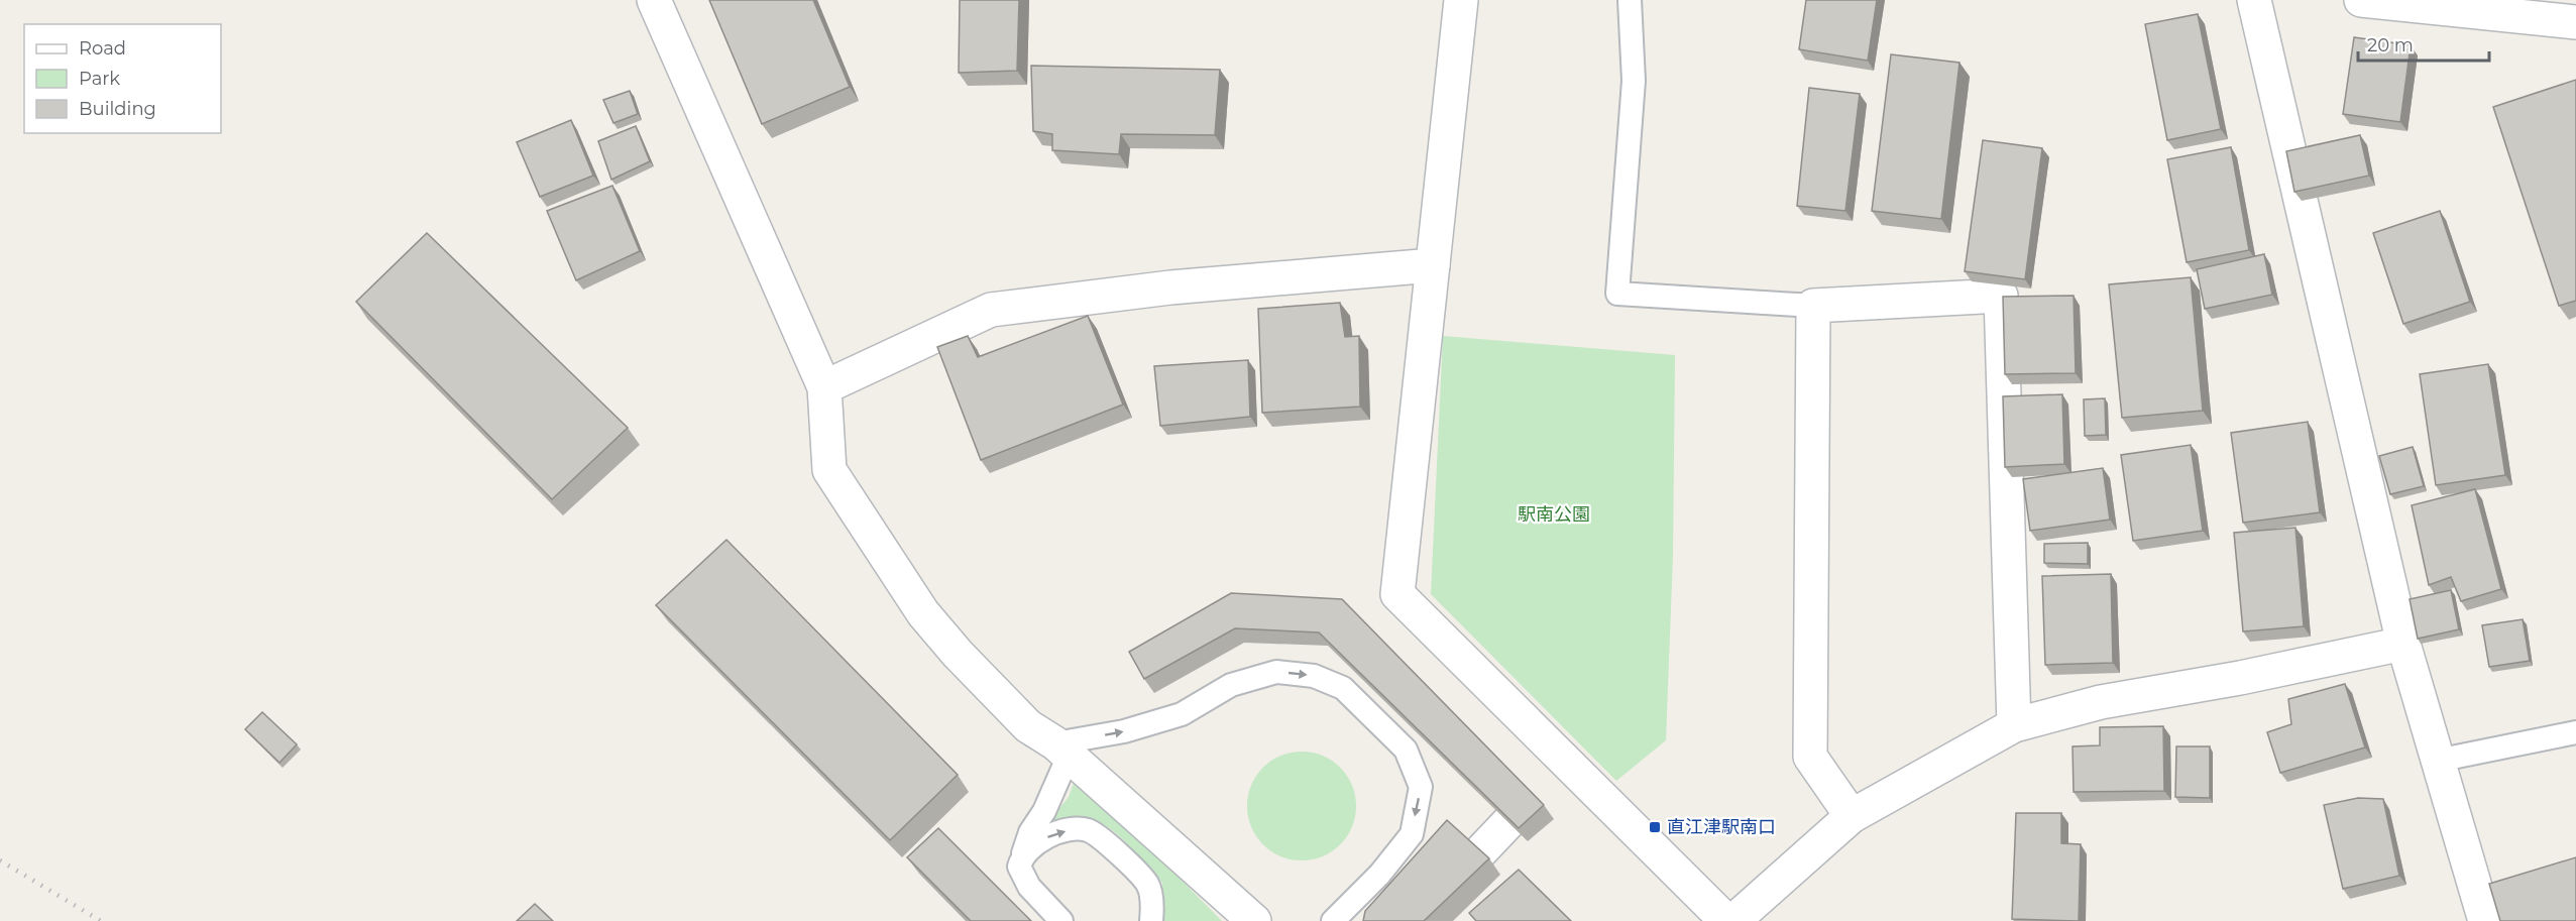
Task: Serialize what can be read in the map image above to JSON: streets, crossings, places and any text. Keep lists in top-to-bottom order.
{
  "parks": ["駅南公園"],
  "places": {
    "transit": ["直江津駅南口"]
  },
  "legend": ["Road", "Park", "Building"],
  "scale_bar": "20 m"
}
